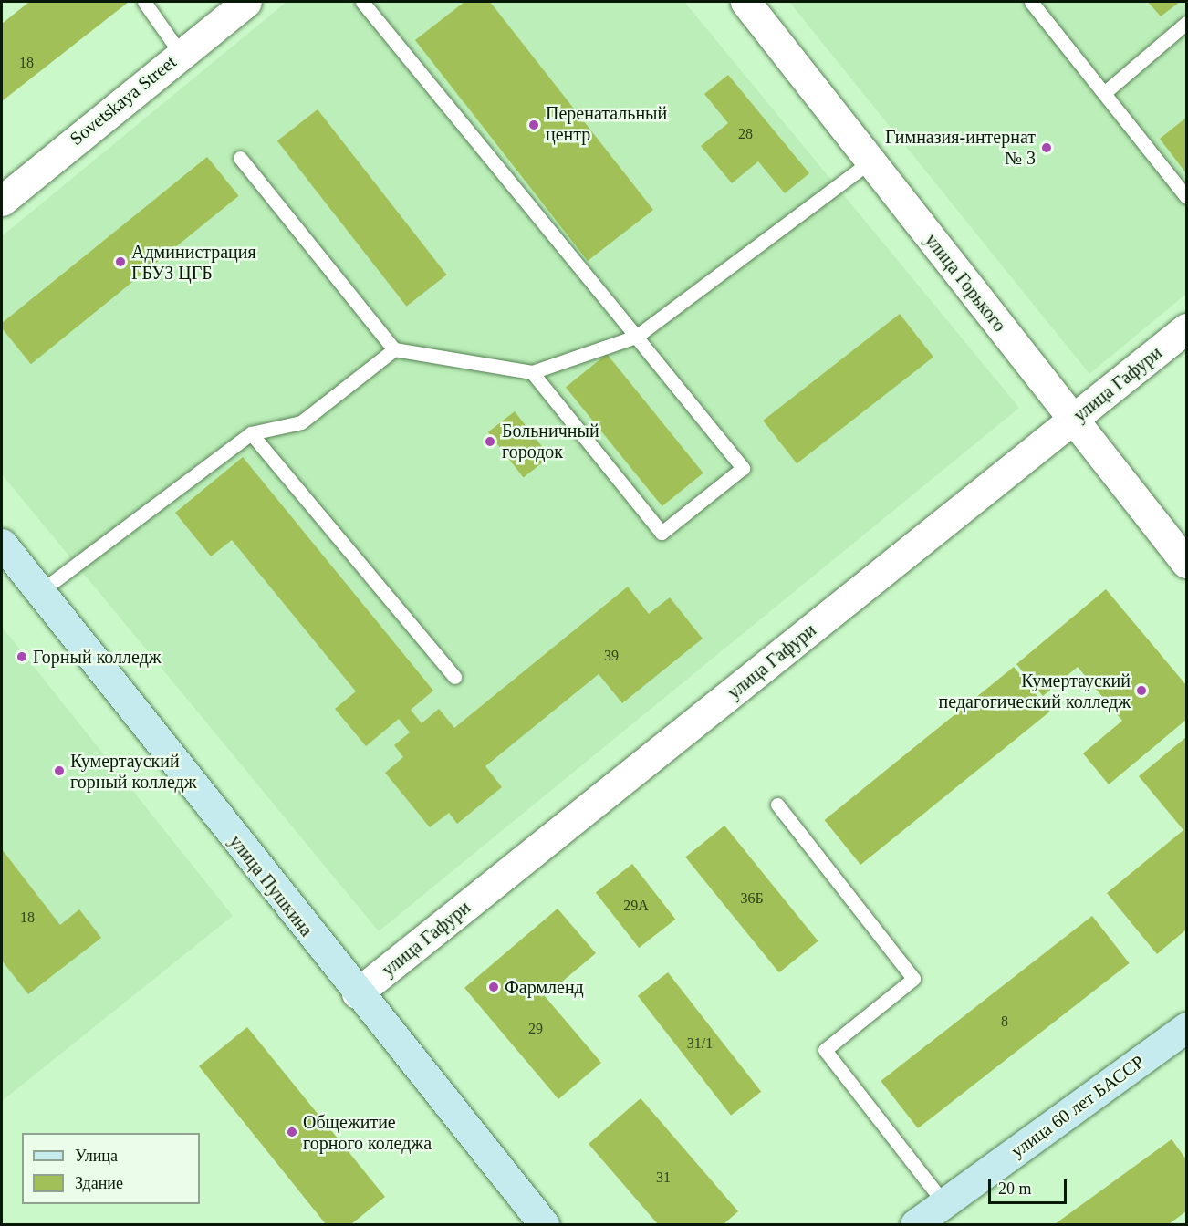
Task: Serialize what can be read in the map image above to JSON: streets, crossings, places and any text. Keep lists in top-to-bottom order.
{
  "streets": {
    "main road": ["улица Пушкина", "улица 60 лет БАССР"],
    "street": ["Sovetskaya Street", "улица Горького", "улица Гафури"]
  },
  "crossings": [
    ["улица Горького", "улица Гафури"],
    ["улица Гафури", "улица Пушкина"]
  ],
  "places": [
    "Перенатальный центр",
    "Гимназия-интернат № 3",
    "Администрация ГБУЗ ЦГБ",
    "Больничный городок",
    "Горный колледж",
    "Кумертауский педагогический колледж",
    "Кумертауский горный колледж",
    "Фармленд",
    "Общежитие горного коледжа"
  ],
  "house_numbers": [
    "18",
    "28",
    "39",
    "36Б",
    "29А",
    "18",
    "8",
    "29",
    "31/1",
    "31"
  ],
  "legend": ["Улица", "Здание"],
  "scale_bar": "20 m"
}
